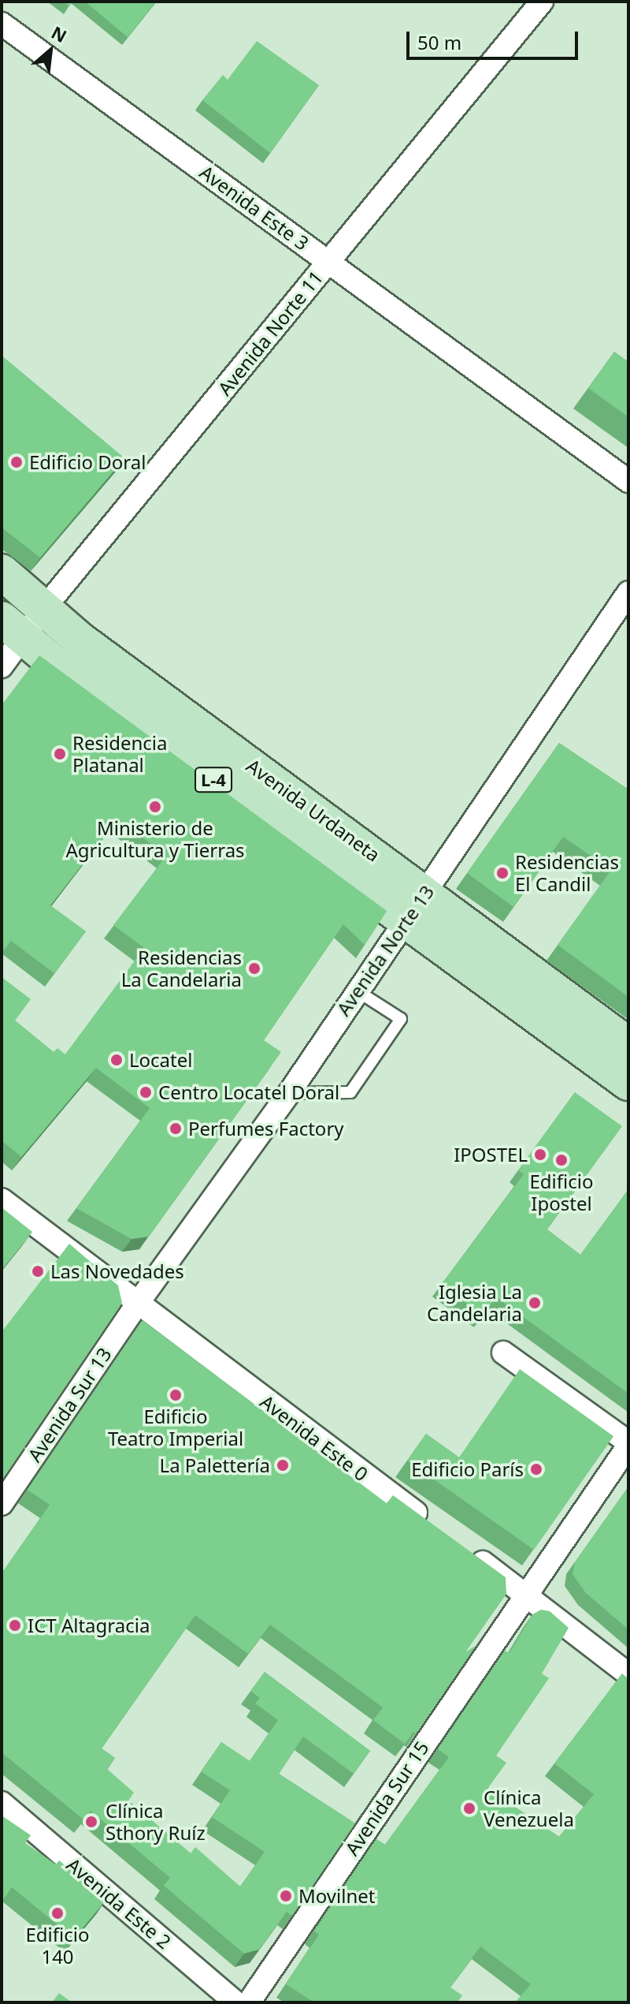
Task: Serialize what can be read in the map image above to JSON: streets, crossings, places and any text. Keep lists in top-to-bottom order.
{
  "streets": {
    "main road": ["L-4", "Avenida Urdaneta"],
    "street": [
      "Avenida Este 3",
      "Avenida Norte 11",
      "Avenida Norte 13",
      "Avenida Sur 13",
      "Avenida Este 0",
      "Avenida Sur 15",
      "Avenida Este 2"
    ]
  },
  "crossings": [
    ["Avenida Este 3", "Avenida Norte 11"],
    ["Avenida Norte 11", "Avenida Urdaneta"],
    ["Avenida Urdaneta", "Avenida Norte 13"],
    ["Avenida Norte 13", "Avenida Sur 13"],
    ["Avenida Norte 13", "Avenida Este 0"],
    ["Avenida Sur 13", "Avenida Este 0"]
  ],
  "places": [
    "Edificio Doral",
    "Residencia Platanal",
    "Ministerio de Agricultura y Tierras",
    "Residencias El Candil",
    "Residencias La Candelaria",
    "Locatel",
    "Centro Locatel Doral",
    "Perfumes Factory",
    "IPOSTEL",
    "Edificio Ipostel",
    "Las Novedades",
    "Iglesia La Candelaria",
    "Edificio Teatro Imperial",
    "La Palettería",
    "Edificio París",
    "ICT Altagracia",
    "Clínica Venezuela",
    "Clínica Sthory Ruíz",
    "Movilnet",
    "Edificio 140"
  ],
  "scale_bar": "50 m",
  "north": "top right"
}
